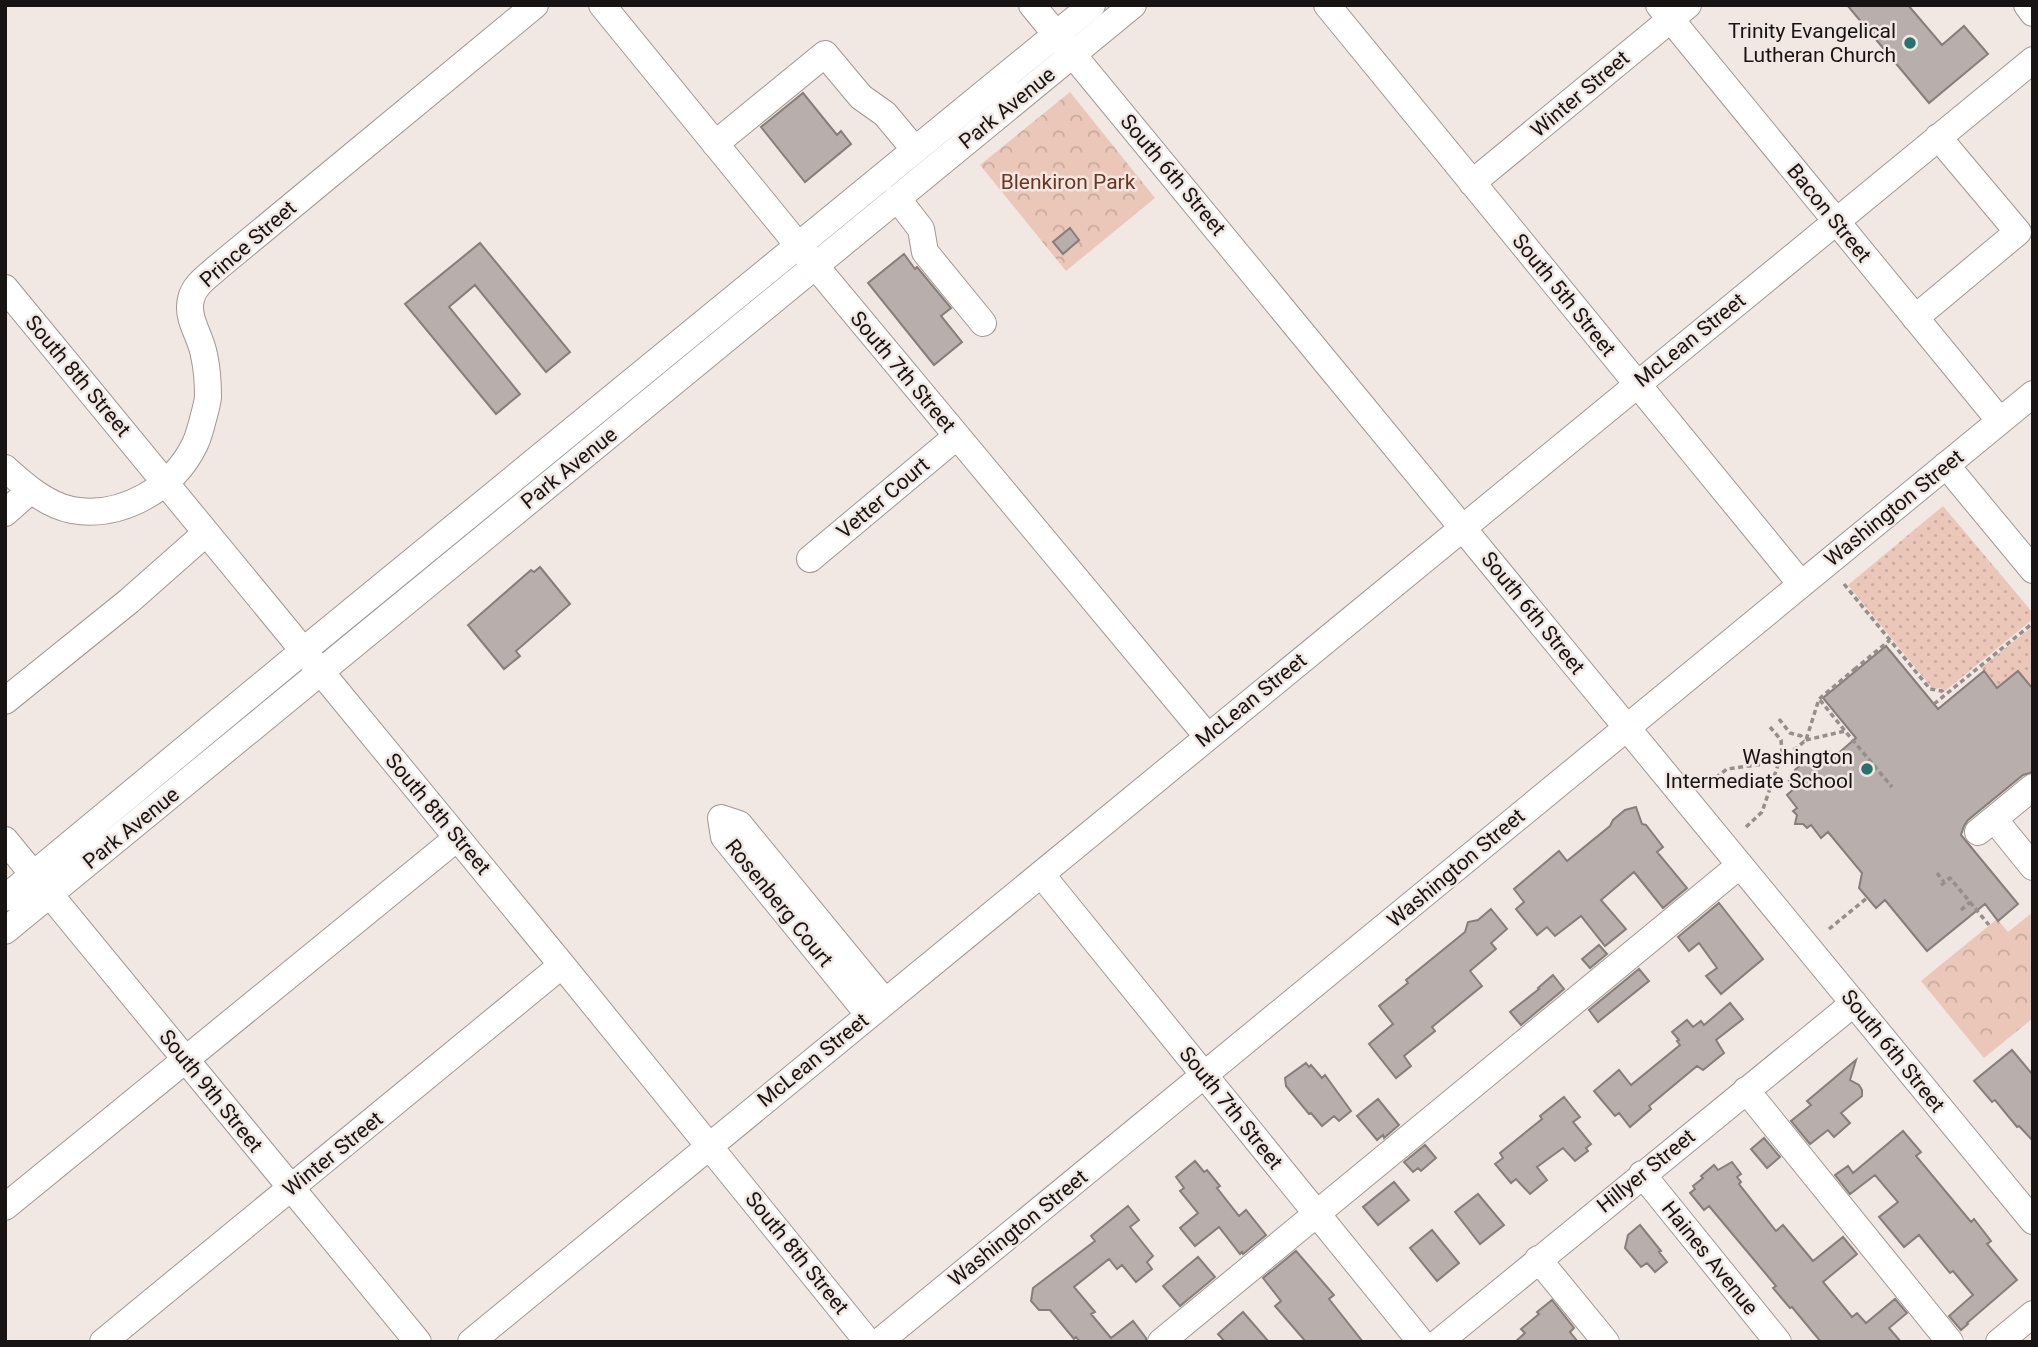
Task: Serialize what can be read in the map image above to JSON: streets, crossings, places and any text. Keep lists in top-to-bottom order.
{
  "streets": {
    "street": [
      "Winter Street",
      "Park Avenue",
      "South 6th Street",
      "Bacon Street",
      "Prince Street",
      "South 5th Street",
      "McLean Street",
      "South 7th Street",
      "South 8th Street",
      "Vetter Court",
      "Washington Street",
      "Rosenberg Court",
      "South 9th Street",
      "Hillyer Street",
      "Haines Avenue"
    ]
  },
  "crossings": [
    ["Winter Street", "Bacon Street"],
    ["Winter Street", "South 5th Street"],
    ["Winter Street", "South 8th Street"],
    ["Winter Street", "South 9th Street"],
    ["Park Avenue", "South 6th Street"],
    ["Park Avenue", "South 7th Street"],
    ["Park Avenue", "South 8th Street"],
    ["Park Avenue", "South 9th Street"],
    ["South 6th Street", "McLean Street"],
    ["South 6th Street", "Washington Street"],
    ["South 6th Street", "Hillyer Street"],
    ["Bacon Street", "McLean Street"],
    ["Bacon Street", "Washington Street"],
    ["Prince Street", "South 8th Street"],
    ["South 5th Street", "McLean Street"],
    ["South 5th Street", "Washington Street"],
    ["McLean Street", "South 7th Street"],
    ["McLean Street", "South 8th Street"],
    ["McLean Street", "Rosenberg Court"],
    ["South 7th Street", "Vetter Court"],
    ["South 7th Street", "Washington Street"],
    ["Hillyer Street", "Haines Avenue"]
  ],
  "parks": ["Blenkiron Park"],
  "places": ["Trinity Evangelical Lutheran Church", "Washington Intermediate School"]
}
